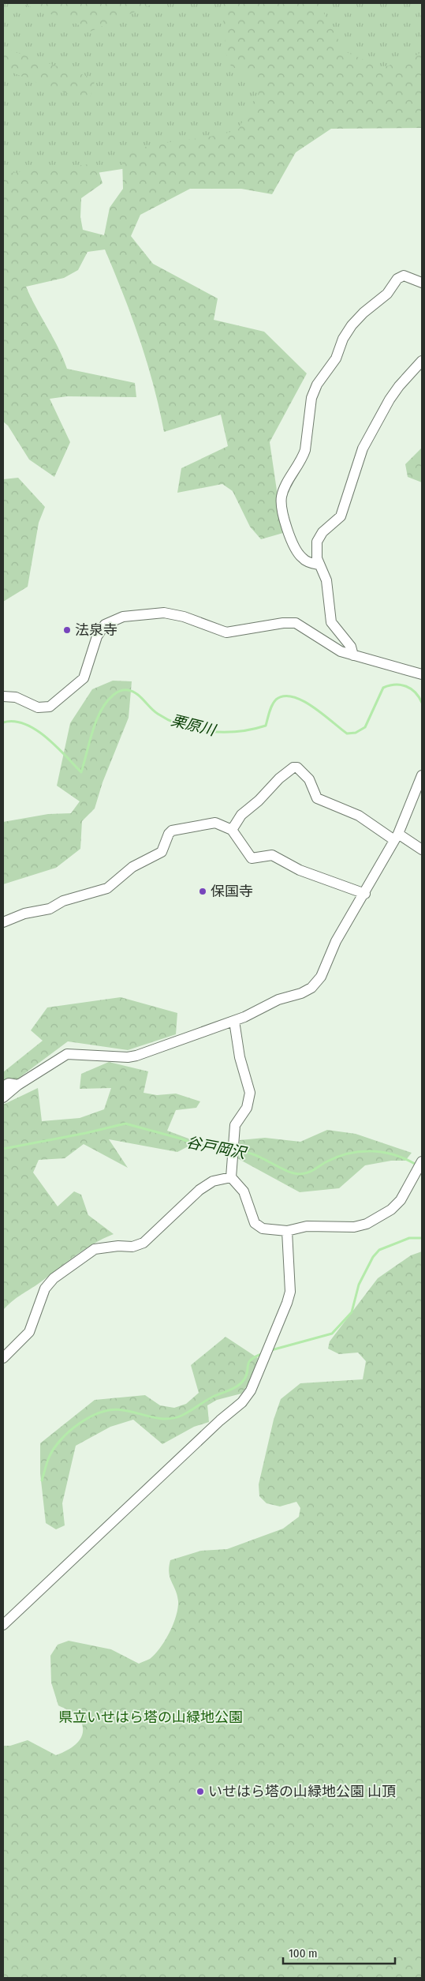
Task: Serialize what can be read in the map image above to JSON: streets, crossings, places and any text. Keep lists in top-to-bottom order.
{
  "water": ["栗原川", "谷戸岡沢"],
  "parks": ["県立いせはら塔の山緑地公園"],
  "places": ["法泉寺", "保国寺", "いせはら塔の山緑地公園 山頂"],
  "scale_bar": "100 m"
}
